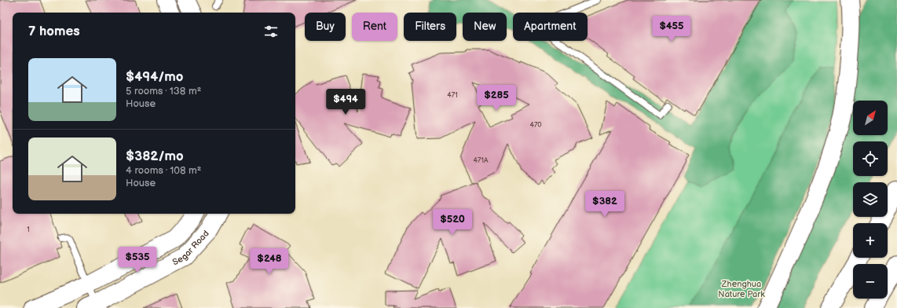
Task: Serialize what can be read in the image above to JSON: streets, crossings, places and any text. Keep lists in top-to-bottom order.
{
  "streets": {
    "main road": ["Segar Road"]
  },
  "parks": ["Zhenghua Nature Park"],
  "house_numbers": [
    "471",
    "470",
    "471A",
    "1"
  ],
  "north": "top right",
  "page": {
    "chip": [
      "Buy",
      "Rent",
      "Filters",
      "New",
      "Apartment"
    ],
    "heading": "7 homes",
    "price": [
      "$455",
      "$285",
      "$494",
      "$382",
      "$520",
      "$535",
      "$248"
    ],
    "list": [
      {
        "name": "$494/mo",
        "note": "5 rooms · 138 m² · House"
      },
      {
        "name": "$382/mo",
        "note": "4 rooms · 108 m² · House"
      }
    ],
    "map_buttons": ["+", "−"]
  }
}
